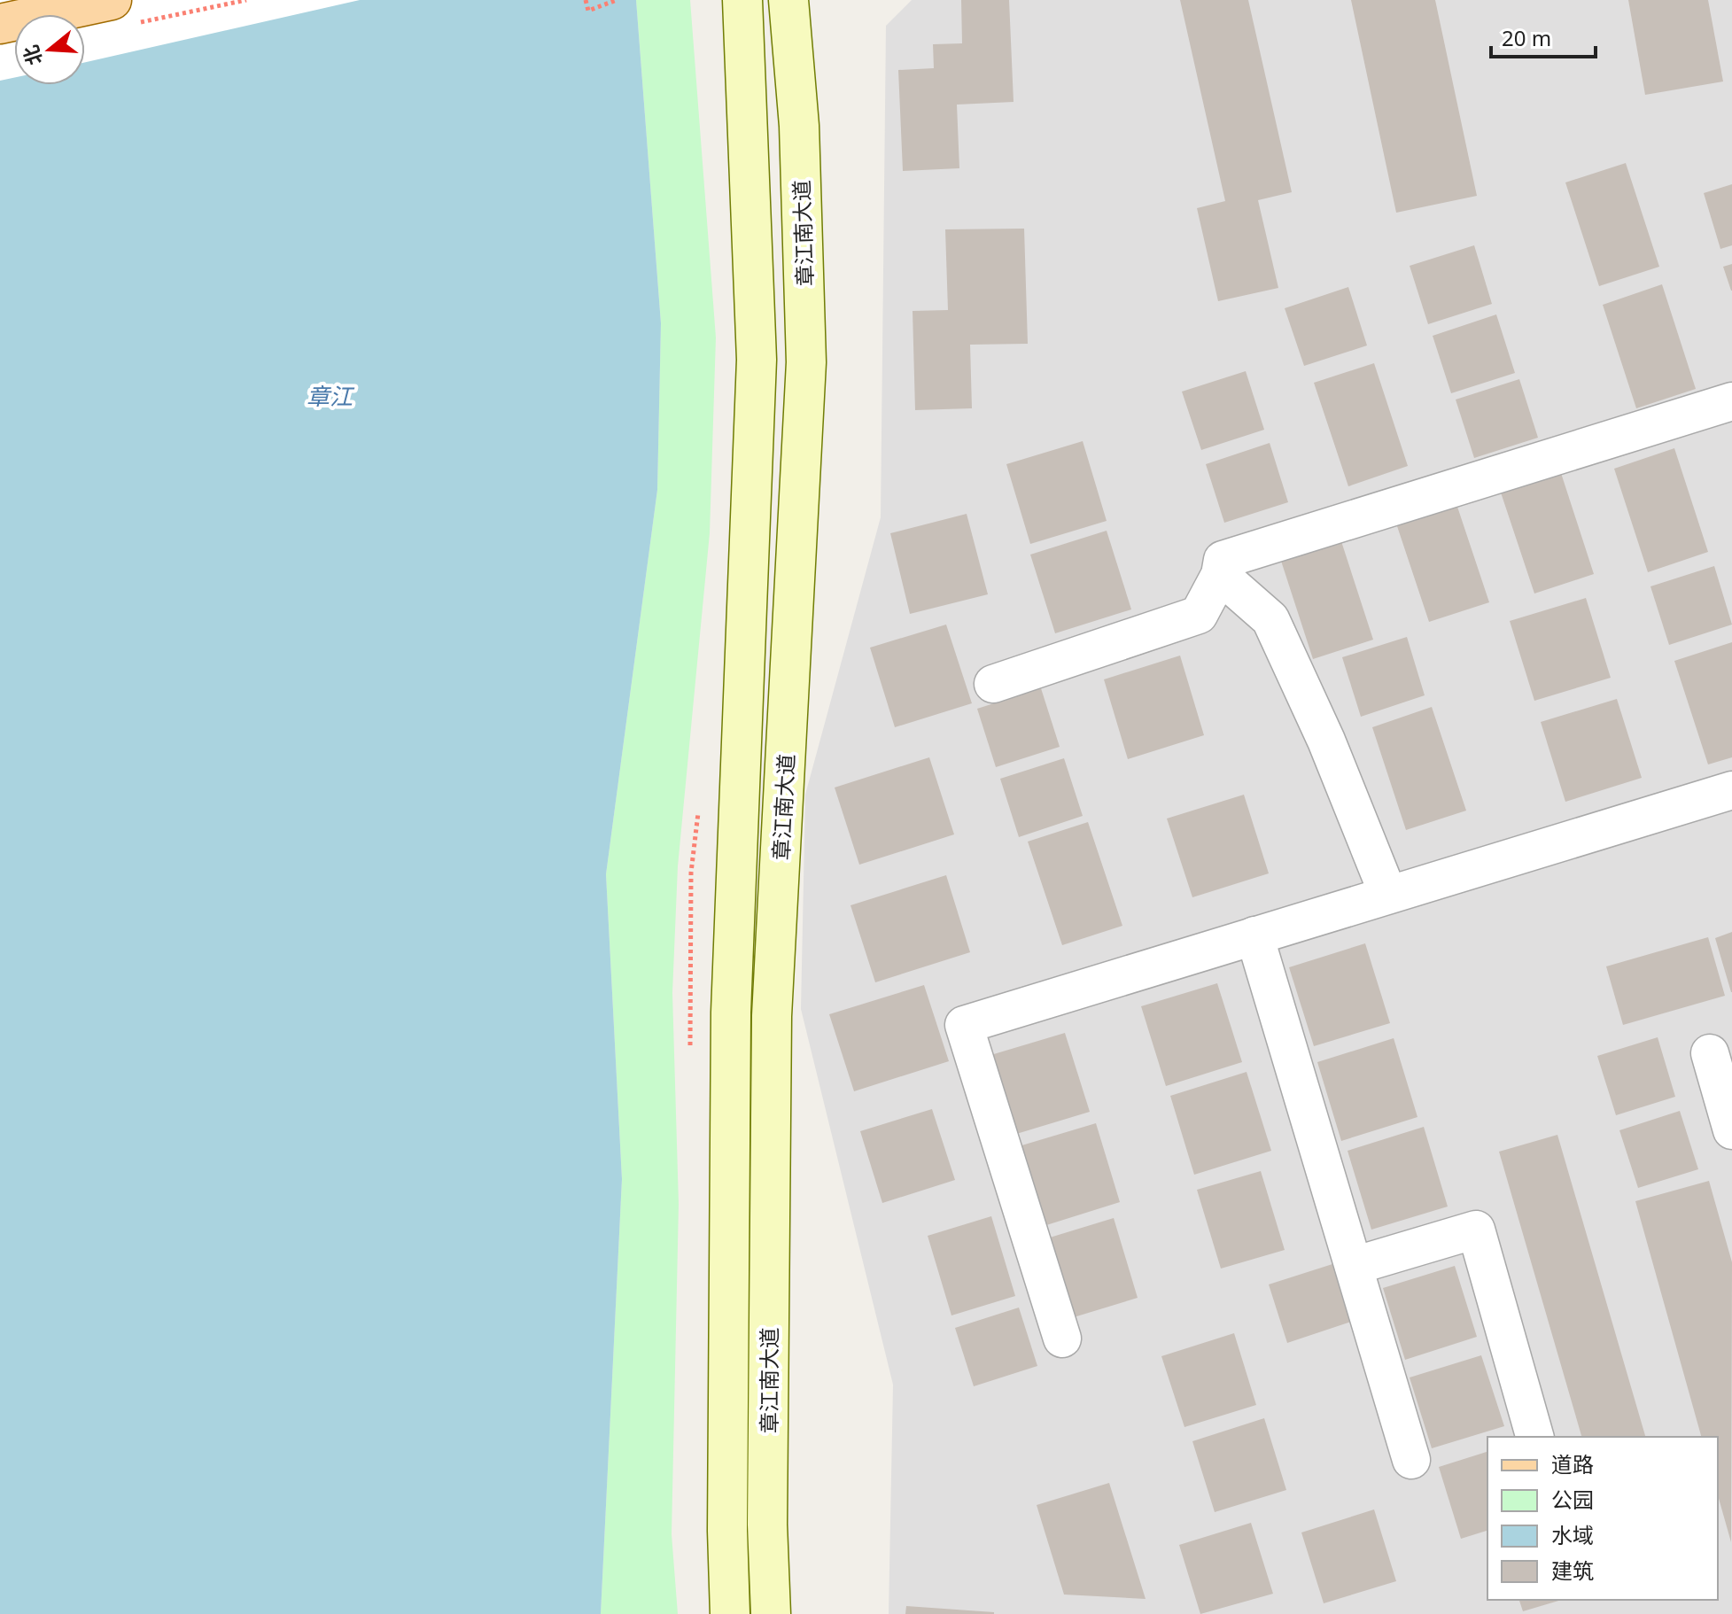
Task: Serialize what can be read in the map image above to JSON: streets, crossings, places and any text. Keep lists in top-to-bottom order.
{
  "streets": {
    "main road": ["章江南大道"]
  },
  "water": ["章江"],
  "legend": [
    "道路",
    "公园",
    "水域",
    "建筑"
  ],
  "scale_bar": "20 m",
  "north": "left"
}
